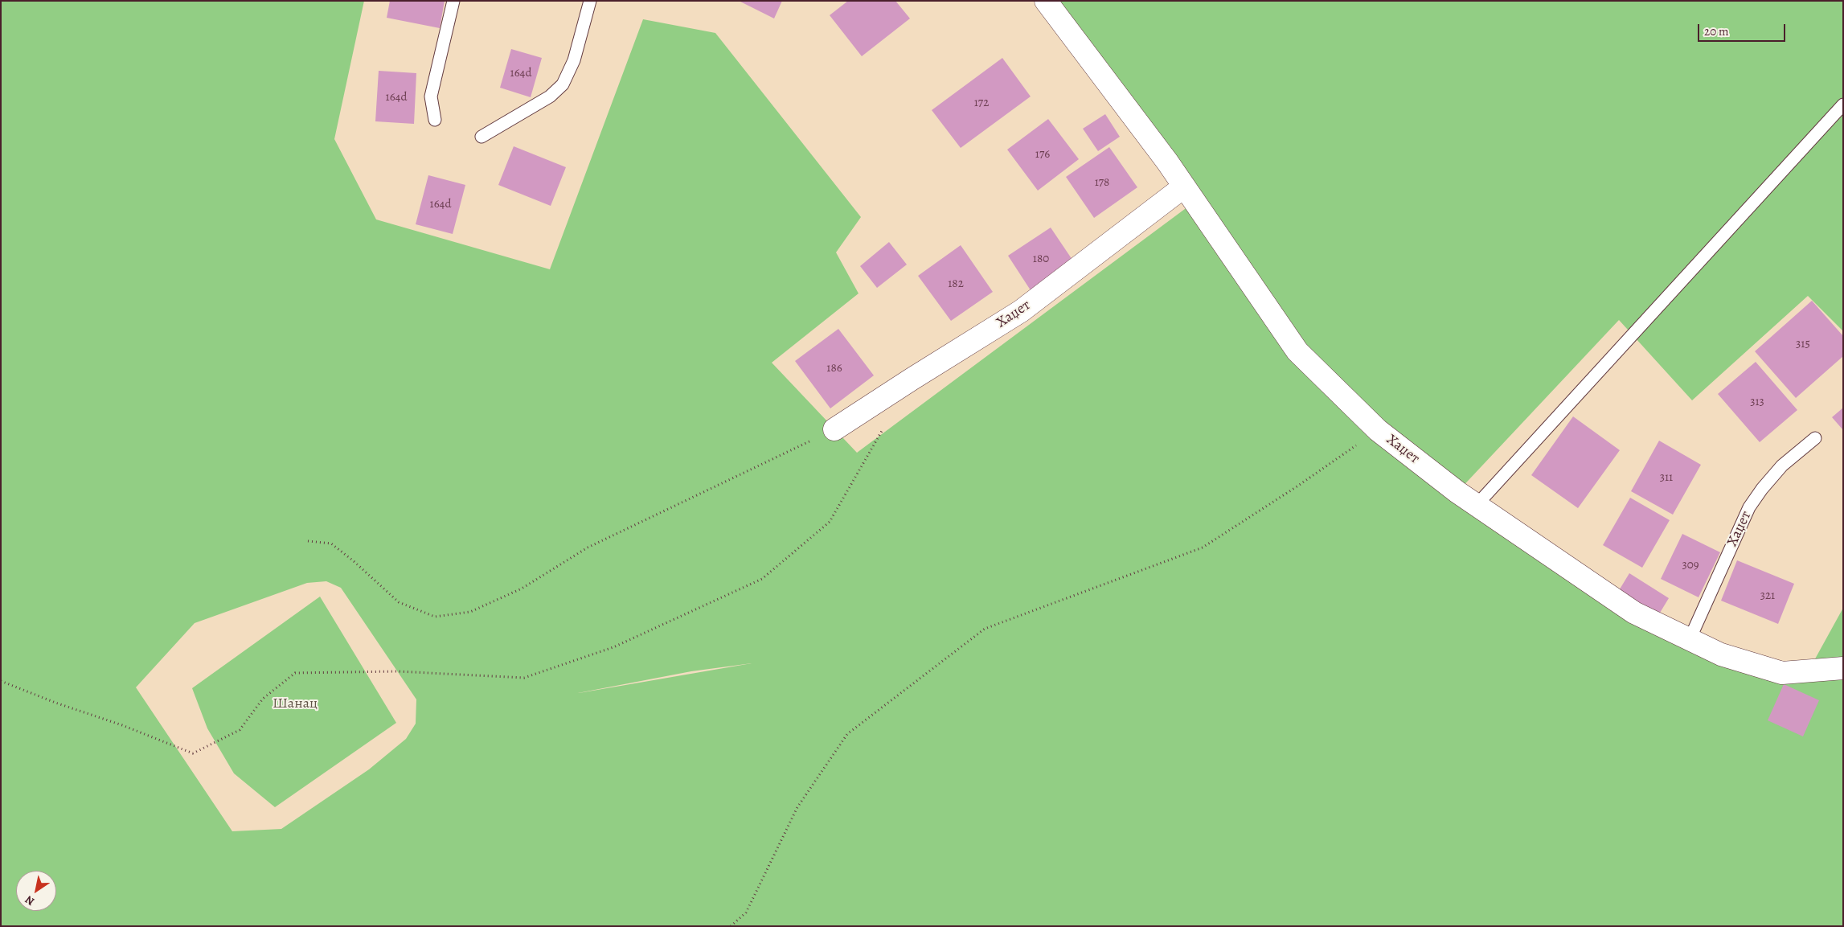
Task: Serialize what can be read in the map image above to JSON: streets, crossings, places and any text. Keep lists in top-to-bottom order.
{
  "streets": {
    "street": ["Хаџет"]
  },
  "parks": ["Шанац"],
  "house_numbers": [
    "164d",
    "164d",
    "172",
    "176",
    "178",
    "164d",
    "180",
    "182",
    "315",
    "186",
    "313",
    "311",
    "309",
    "321"
  ],
  "scale_bar": "20 m",
  "north": "bottom left"
}
